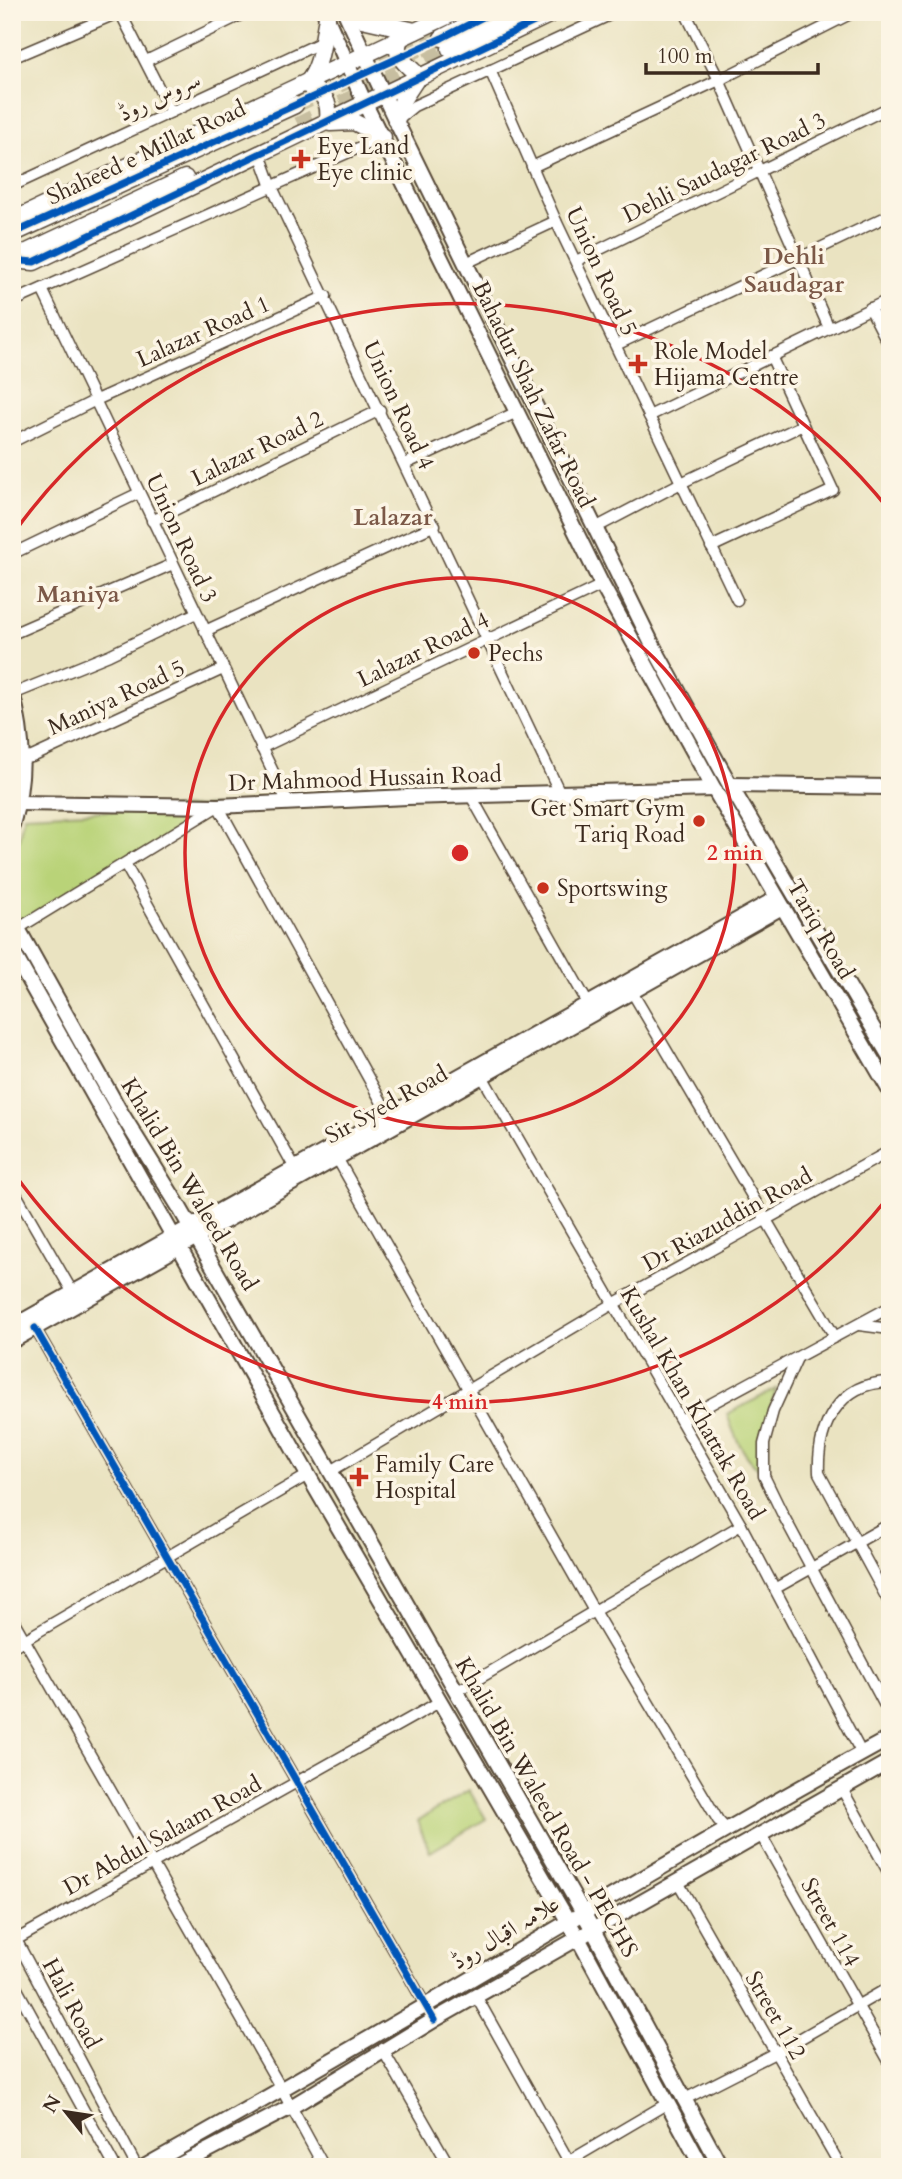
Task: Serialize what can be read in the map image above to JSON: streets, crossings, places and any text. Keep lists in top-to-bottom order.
{
  "streets": {
    "main road": [
      "Shaheed e Millat Road",
      "Bahadur Shah Zafar Road",
      "Dr Mahmood Hussain Road",
      "Tariq Road",
      "Sir Syed Road",
      "Khalid Bin Waleed Road",
      "Khalid Bin Waleed Road - PECHS",
      "علامہ اقبال روڈ"
    ],
    "street": [
      "سروس روڈ",
      "Dehli Saudagar Road 3",
      "Union Road 5",
      "Lalazar Road 1",
      "Union Road 4",
      "Lalazar Road 2",
      "Union Road 3",
      "Lalazar Road 4",
      "Maniya Road 5",
      "Dr Riazuddin Road",
      "Kushal Khan Khattak Road",
      "Dr Abdul Salaam Road",
      "Street 114",
      "Hali Road",
      "Street 112"
    ]
  },
  "crossings": [
    ["Dehli Saudagar Road 3", "Union Road 5"],
    ["Lalazar Road 1", "Union Road 4"],
    ["Lalazar Road 1", "Union Road 3"],
    ["Bahadur Shah Zafar Road", "Lalazar Road 4"],
    ["Bahadur Shah Zafar Road", "Dr Mahmood Hussain Road"],
    ["Bahadur Shah Zafar Road", "Tariq Road"],
    ["Union Road 4", "Lalazar Road 2"],
    ["Union Road 4", "Lalazar Road 4"],
    ["Union Road 4", "Dr Mahmood Hussain Road"],
    ["Lalazar Road 2", "Union Road 3"],
    ["Union Road 3", "Lalazar Road 4"],
    ["Union Road 3", "Maniya Road 5"],
    ["Union Road 3", "Dr Mahmood Hussain Road"],
    ["Dr Mahmood Hussain Road", "Tariq Road"],
    ["Tariq Road", "Sir Syed Road"],
    ["Sir Syed Road", "Khalid Bin Waleed Road"],
    ["Sir Syed Road", "Kushal Khan Khattak Road"],
    ["Khalid Bin Waleed Road", "Dr Riazuddin Road"],
    ["Khalid Bin Waleed Road", "Khalid Bin Waleed Road - PECHS"],
    ["Dr Riazuddin Road", "Kushal Khan Khattak Road"],
    ["Dr Riazuddin Road", "Khalid Bin Waleed Road - PECHS"],
    ["Kushal Khan Khattak Road", "علامہ اقبال روڈ"],
    ["Khalid Bin Waleed Road - PECHS", "Dr Abdul Salaam Road"],
    ["Khalid Bin Waleed Road - PECHS", "علامہ اقبال روڈ"],
    ["Dr Abdul Salaam Road", "Hali Road"],
    ["Street 114", "علامہ اقبال روڈ"],
    ["علامہ اقبال روڈ", "Street 112"]
  ],
  "districts": ["Dehli Saudagar", "Lalazar", "Maniya"],
  "places": {
    "health": ["Eye Land Eye clinic", "Role Model Hijama Centre", "Family Care Hospital"],
    "other": ["Pechs", "Get Smart Gym Tariq Road", "Sportswing"]
  },
  "scale_bar": "100 m",
  "north": "top left",
  "rings": ["2 min", "4 min"]
}
